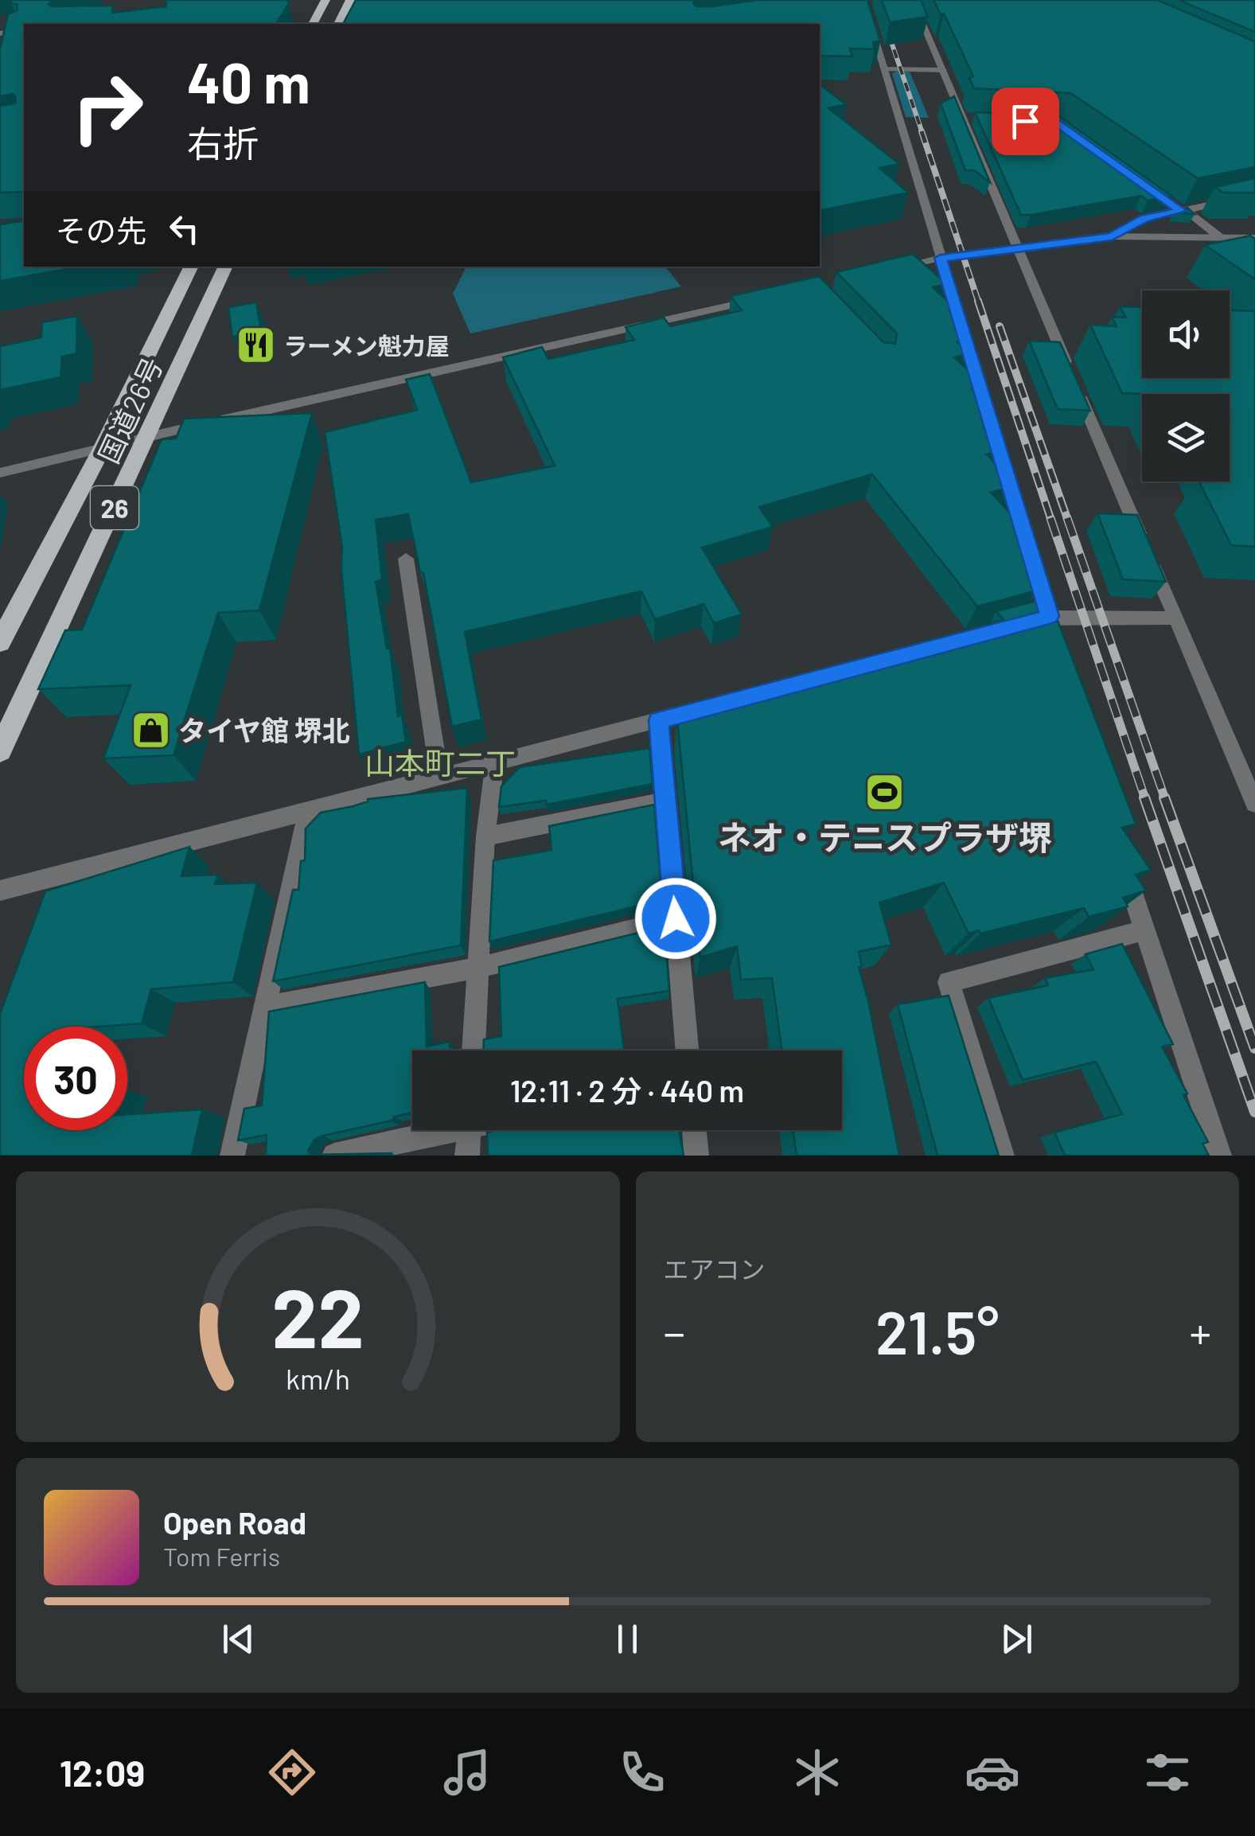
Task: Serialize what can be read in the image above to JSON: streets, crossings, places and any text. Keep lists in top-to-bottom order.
{
  "streets": {
    "highway": ["国道26号", "26"]
  },
  "districts": ["山本町二丁"],
  "places": {
    "restaurant": ["ラーメン魁力屋"],
    "shop": ["タイヤ館 堺北"],
    "sports": ["ネオ・テニスプラザ堺"]
  },
  "page": {
    "turn": ["40 m", "右折"],
    "then": "その先",
    "limit": "30",
    "trip": "12:11 · 2 分 · 440 m",
    "tile": "エアコン",
    "heat": ["−", "21.5°", "+"],
    "song": ["Open Road", "Tom Ferris"],
    "tabs": "12:09",
    "gauge": ["22", "km/h"]
  }
}
